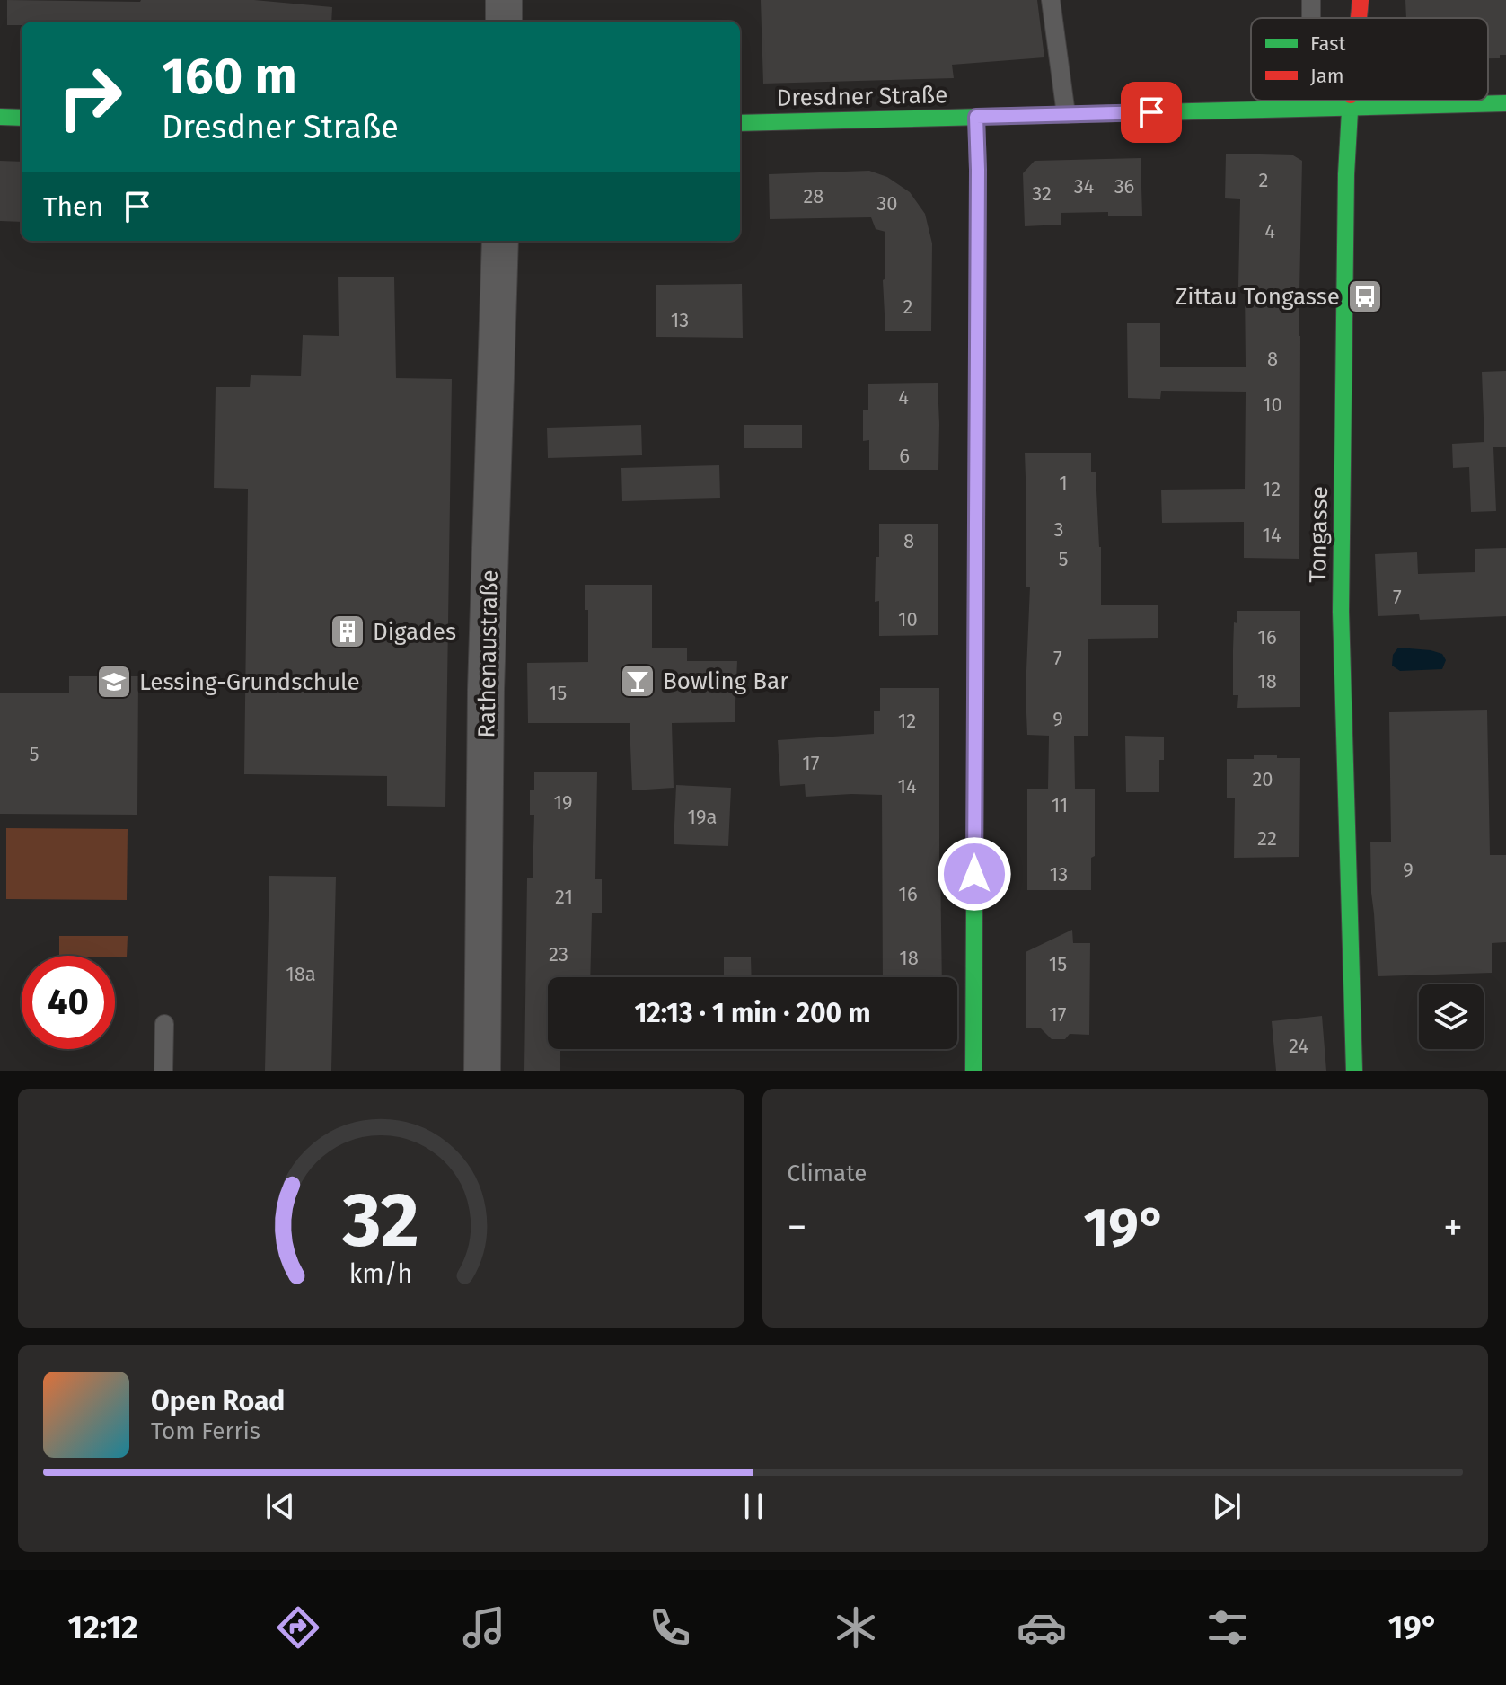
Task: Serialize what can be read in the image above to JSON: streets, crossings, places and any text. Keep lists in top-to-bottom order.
{
  "streets": {
    "street": ["Dresdner Straße", "Tongasse", "Rathenaustraße"]
  },
  "crossings": [
    ["Dresdner Straße", "Tongasse"]
  ],
  "places": {
    "bus stop": ["Zittau Tongasse"],
    "building": ["Digades"],
    "bar": ["Bowling Bar"],
    "school or university": ["Lessing-Grundschule"]
  },
  "house_numbers": [
    "2",
    "34",
    "36",
    "32",
    "28",
    "30",
    "4",
    "2",
    "13",
    "8",
    "4",
    "10",
    "6",
    "1",
    "12",
    "3",
    "14",
    "8",
    "5",
    "7",
    "10",
    "16",
    "7",
    "18",
    "15",
    "9",
    "12",
    "5",
    "17",
    "20",
    "14",
    "19",
    "11",
    "19a",
    "22",
    "9",
    "13",
    "16",
    "21",
    "23",
    "18",
    "15",
    "18a",
    "17",
    "24"
  ],
  "legend": ["Fast", "Jam"],
  "page": {
    "turn": ["160 m", "Dresdner Straße"],
    "then": "Then",
    "limit": "40",
    "trip": "12:13 · 1 min · 200 m",
    "tile": "Climate",
    "heat": ["−", "19°", "+"],
    "song": ["Open Road", "Tom Ferris"],
    "tabs": ["12:12", "19°"],
    "gauge": ["32", "km/h"]
  }
}
